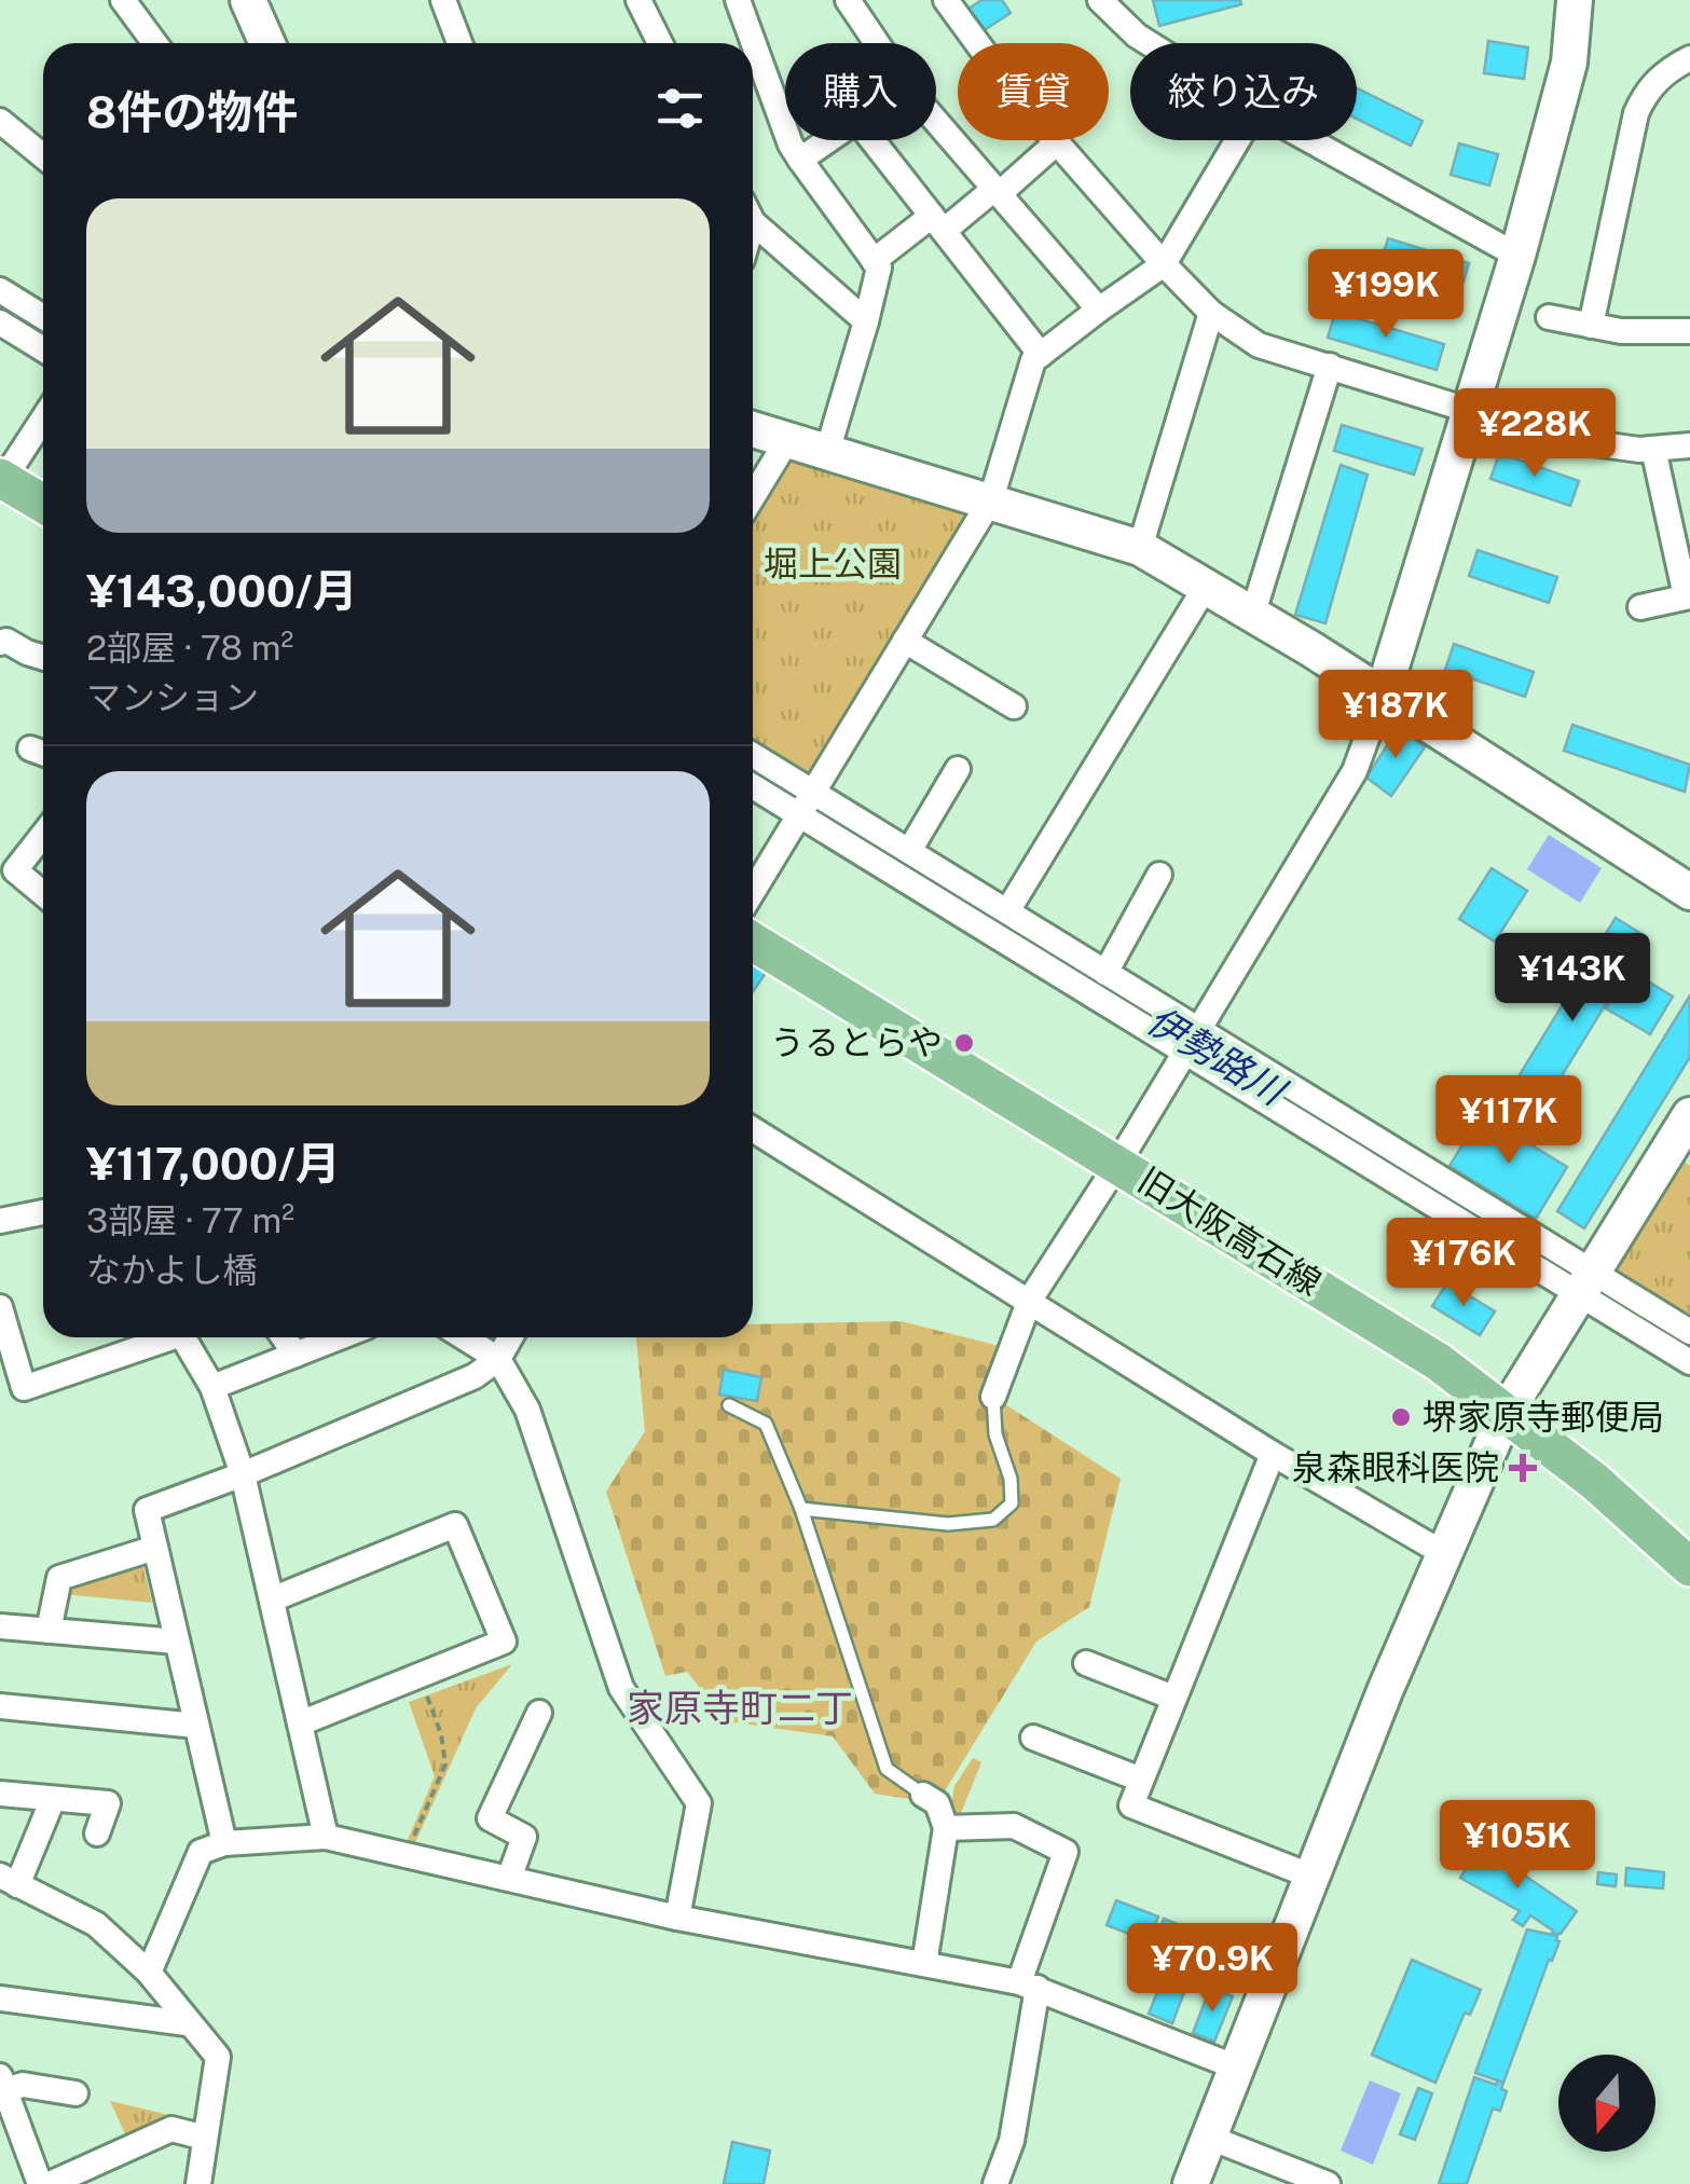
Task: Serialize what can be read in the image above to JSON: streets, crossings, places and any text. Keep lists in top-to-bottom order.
{
  "streets": {
    "main road": ["旧大阪高石線"]
  },
  "districts": ["家原寺町二丁"],
  "water": ["伊勢路川"],
  "parks": ["堀上公園"],
  "places": {
    "other": ["うるとらや", "堺家原寺郵便局"],
    "health": ["泉森眼科医院"]
  },
  "north": "bottom",
  "page": {
    "chip": ["購入", "賃貸", "絞り込み"],
    "heading": "8件の物件",
    "list": [
      {
        "name": "¥143,000/月",
        "note": "2部屋 · 78 m² · マンション"
      },
      {
        "name": "¥117,000/月",
        "note": "3部屋 · 77 m² · なかよし橋"
      }
    ],
    "price": [
      "¥199K",
      "¥228K",
      "¥187K",
      "¥143K",
      "¥117K",
      "¥176K",
      "¥105K",
      "¥70.9K"
    ]
  }
}
